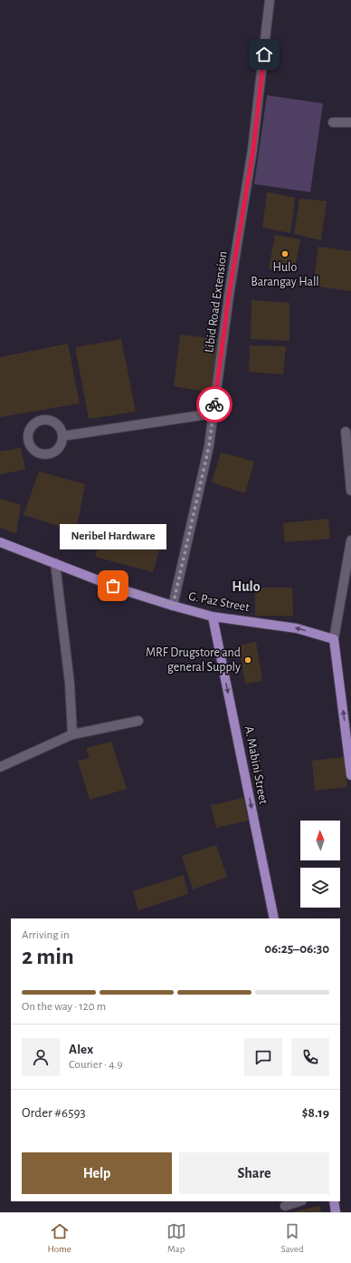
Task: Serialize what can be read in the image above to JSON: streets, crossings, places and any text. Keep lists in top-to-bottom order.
{
  "streets": {
    "main road": ["G. Paz Street", "A. Mabini Street"],
    "street": ["Libid Road Extension"]
  },
  "crossings": [
    ["Libid Road Extension", "G. Paz Street"],
    ["G. Paz Street", "A. Mabini Street"]
  ],
  "one_way": ["G. Paz Street", "A. Mabini Street"],
  "districts": ["Hulo"],
  "places": ["Hulo Barangay Hall", "Neribel Hardware", "MRF Drugstore and general Supply"],
  "north": "top",
  "page": {
    "bubble": "Neribel Hardware",
    "heading": ["2 min", "Arriving in", "06:25–06:30"],
    "panel": [
      "Alex",
      "Courier · 4.9",
      "Order #6593",
      "$8.19"
    ],
    "bar": "On the way · 120 m",
    "buttons": ["Help", "Share"],
    "tabs": ["Home", "Map", "Saved"]
  }
}
